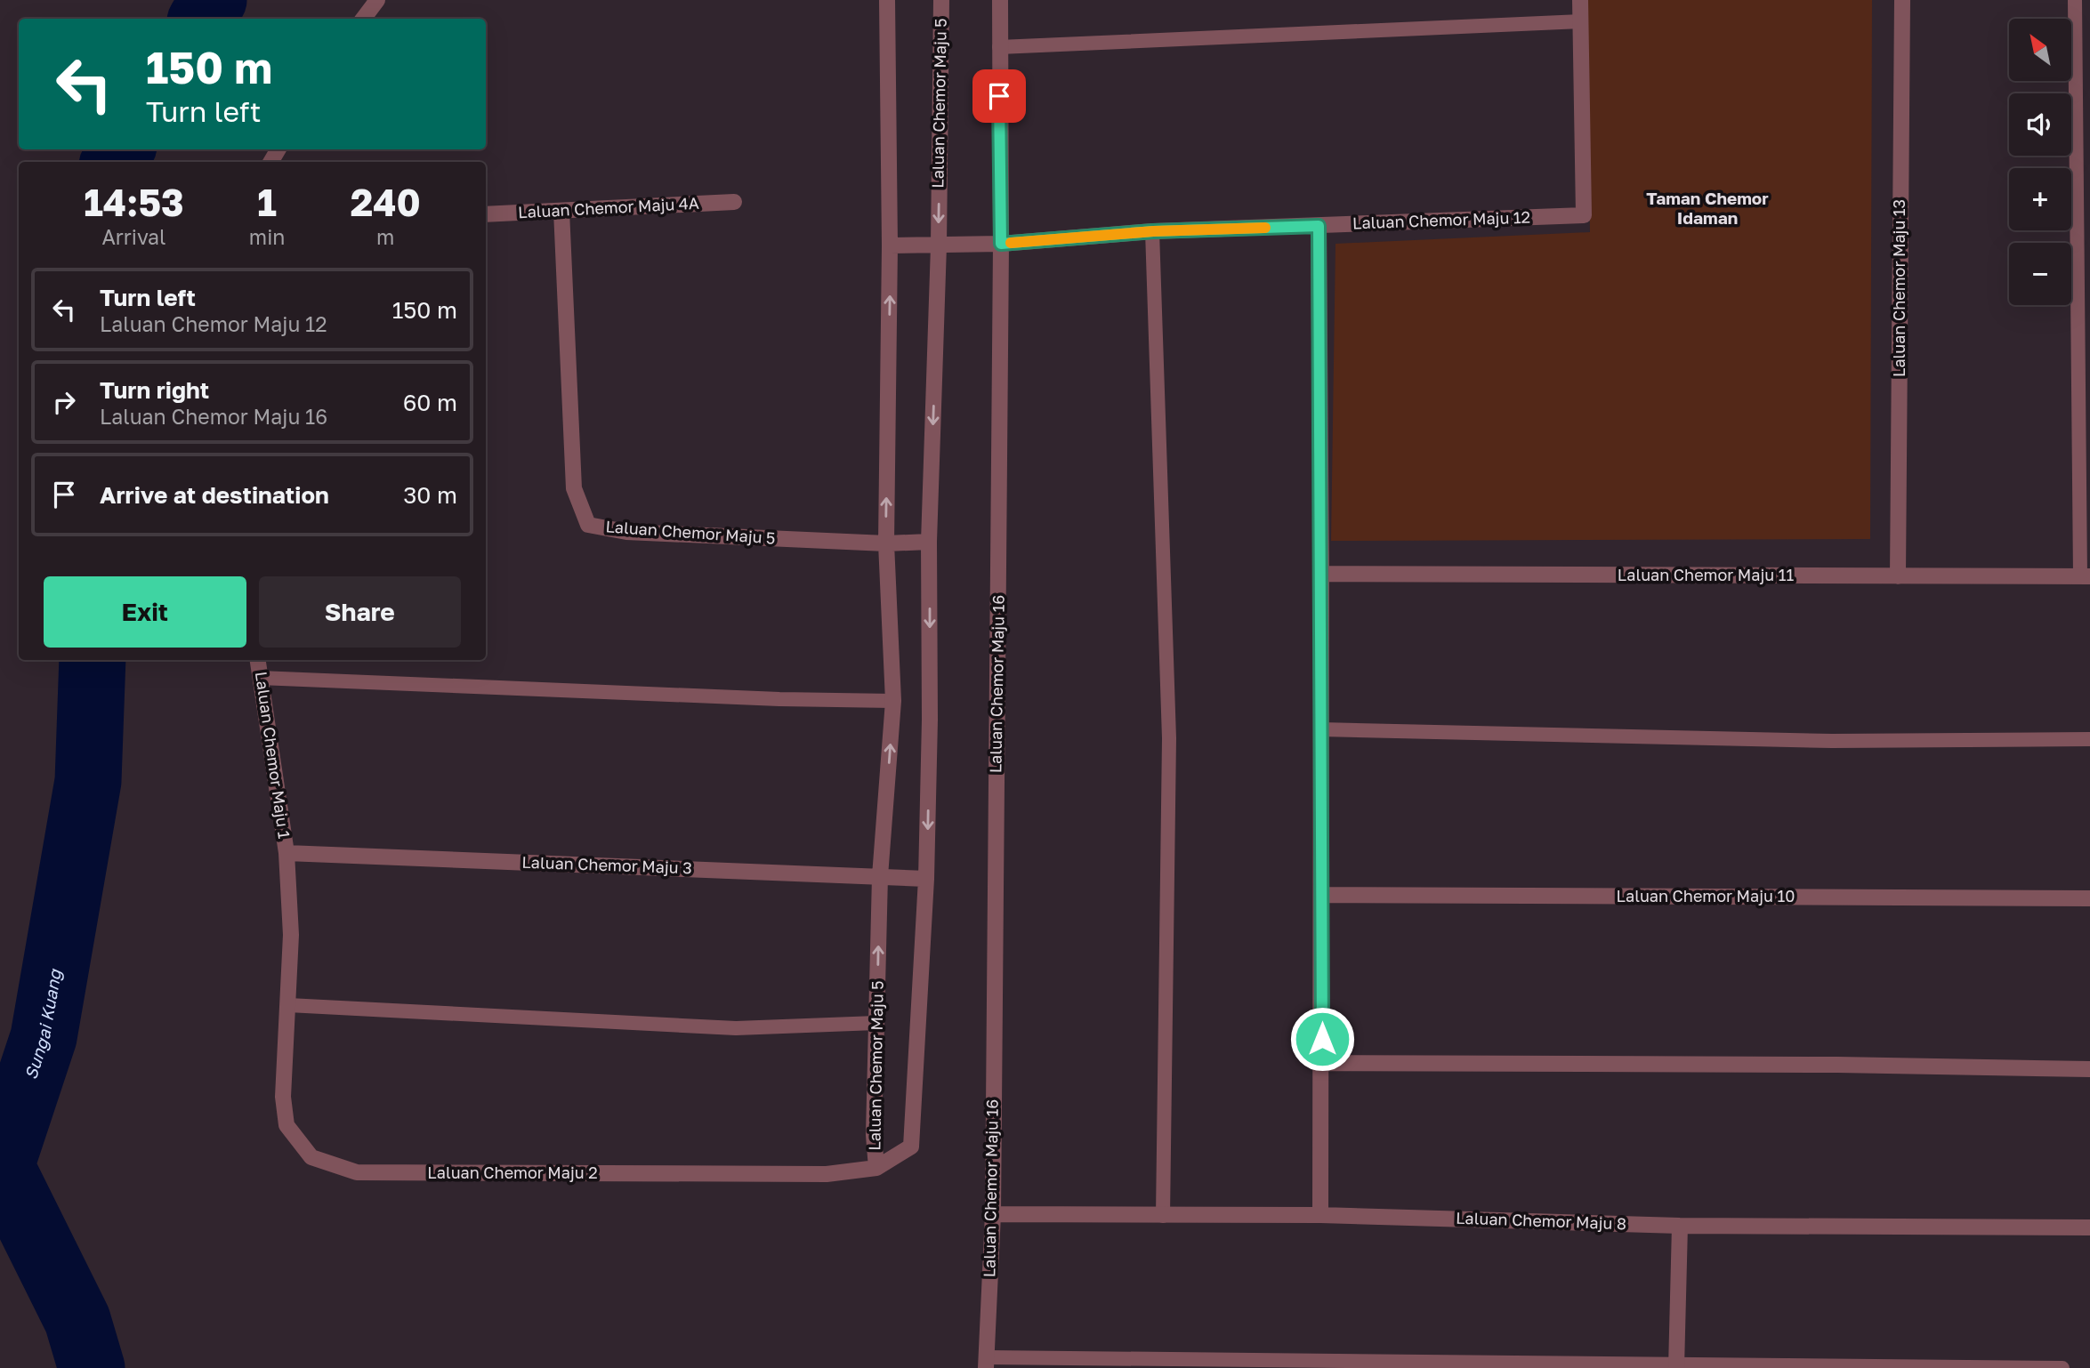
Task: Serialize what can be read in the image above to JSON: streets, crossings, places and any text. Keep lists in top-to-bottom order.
{
  "streets": {
    "street": [
      "Laluan Chemor Maju 5",
      "Laluan Chemor Maju 4A",
      "Laluan Chemor Maju 12",
      "Laluan Chemor Maju 13",
      "Laluan Chemor Maju 11",
      "Laluan Chemor Maju 16",
      "Laluan Chemor Maju 1",
      "Laluan Chemor Maju 3",
      "Laluan Chemor Maju 10",
      "Laluan Chemor Maju 2",
      "Laluan Chemor Maju 8"
    ]
  },
  "crossings": [
    ["Laluan Chemor Maju 5", "Laluan Chemor Maju 4A"],
    ["Laluan Chemor Maju 5", "Laluan Chemor Maju 12"],
    ["Laluan Chemor Maju 5", "Laluan Chemor Maju 3"],
    ["Laluan Chemor Maju 5", "Laluan Chemor Maju 2"],
    ["Laluan Chemor Maju 12", "Laluan Chemor Maju 16"],
    ["Laluan Chemor Maju 13", "Laluan Chemor Maju 11"],
    ["Laluan Chemor Maju 16", "Laluan Chemor Maju 8"],
    ["Laluan Chemor Maju 1", "Laluan Chemor Maju 3"],
    ["Laluan Chemor Maju 1", "Laluan Chemor Maju 2"]
  ],
  "districts": ["Taman Chemor Idaman"],
  "water": ["Sungai Kuang"],
  "north": "top left",
  "page": {
    "map_buttons": ["+", "−"],
    "turn": ["150 m", "Turn left"],
    "eta": [
      "14:53",
      "Arrival",
      "1",
      "min",
      "240",
      "m"
    ],
    "list": [
      {
        "name": "Turn left",
        "note": "Laluan Chemor Maju 12",
        "value": "150 m"
      },
      {
        "name": "Turn right",
        "note": "Laluan Chemor Maju 16",
        "value": "60 m"
      },
      {
        "name": "Arrive at destination",
        "value": "30 m"
      }
    ],
    "buttons": ["Exit", "Share"]
  }
}
